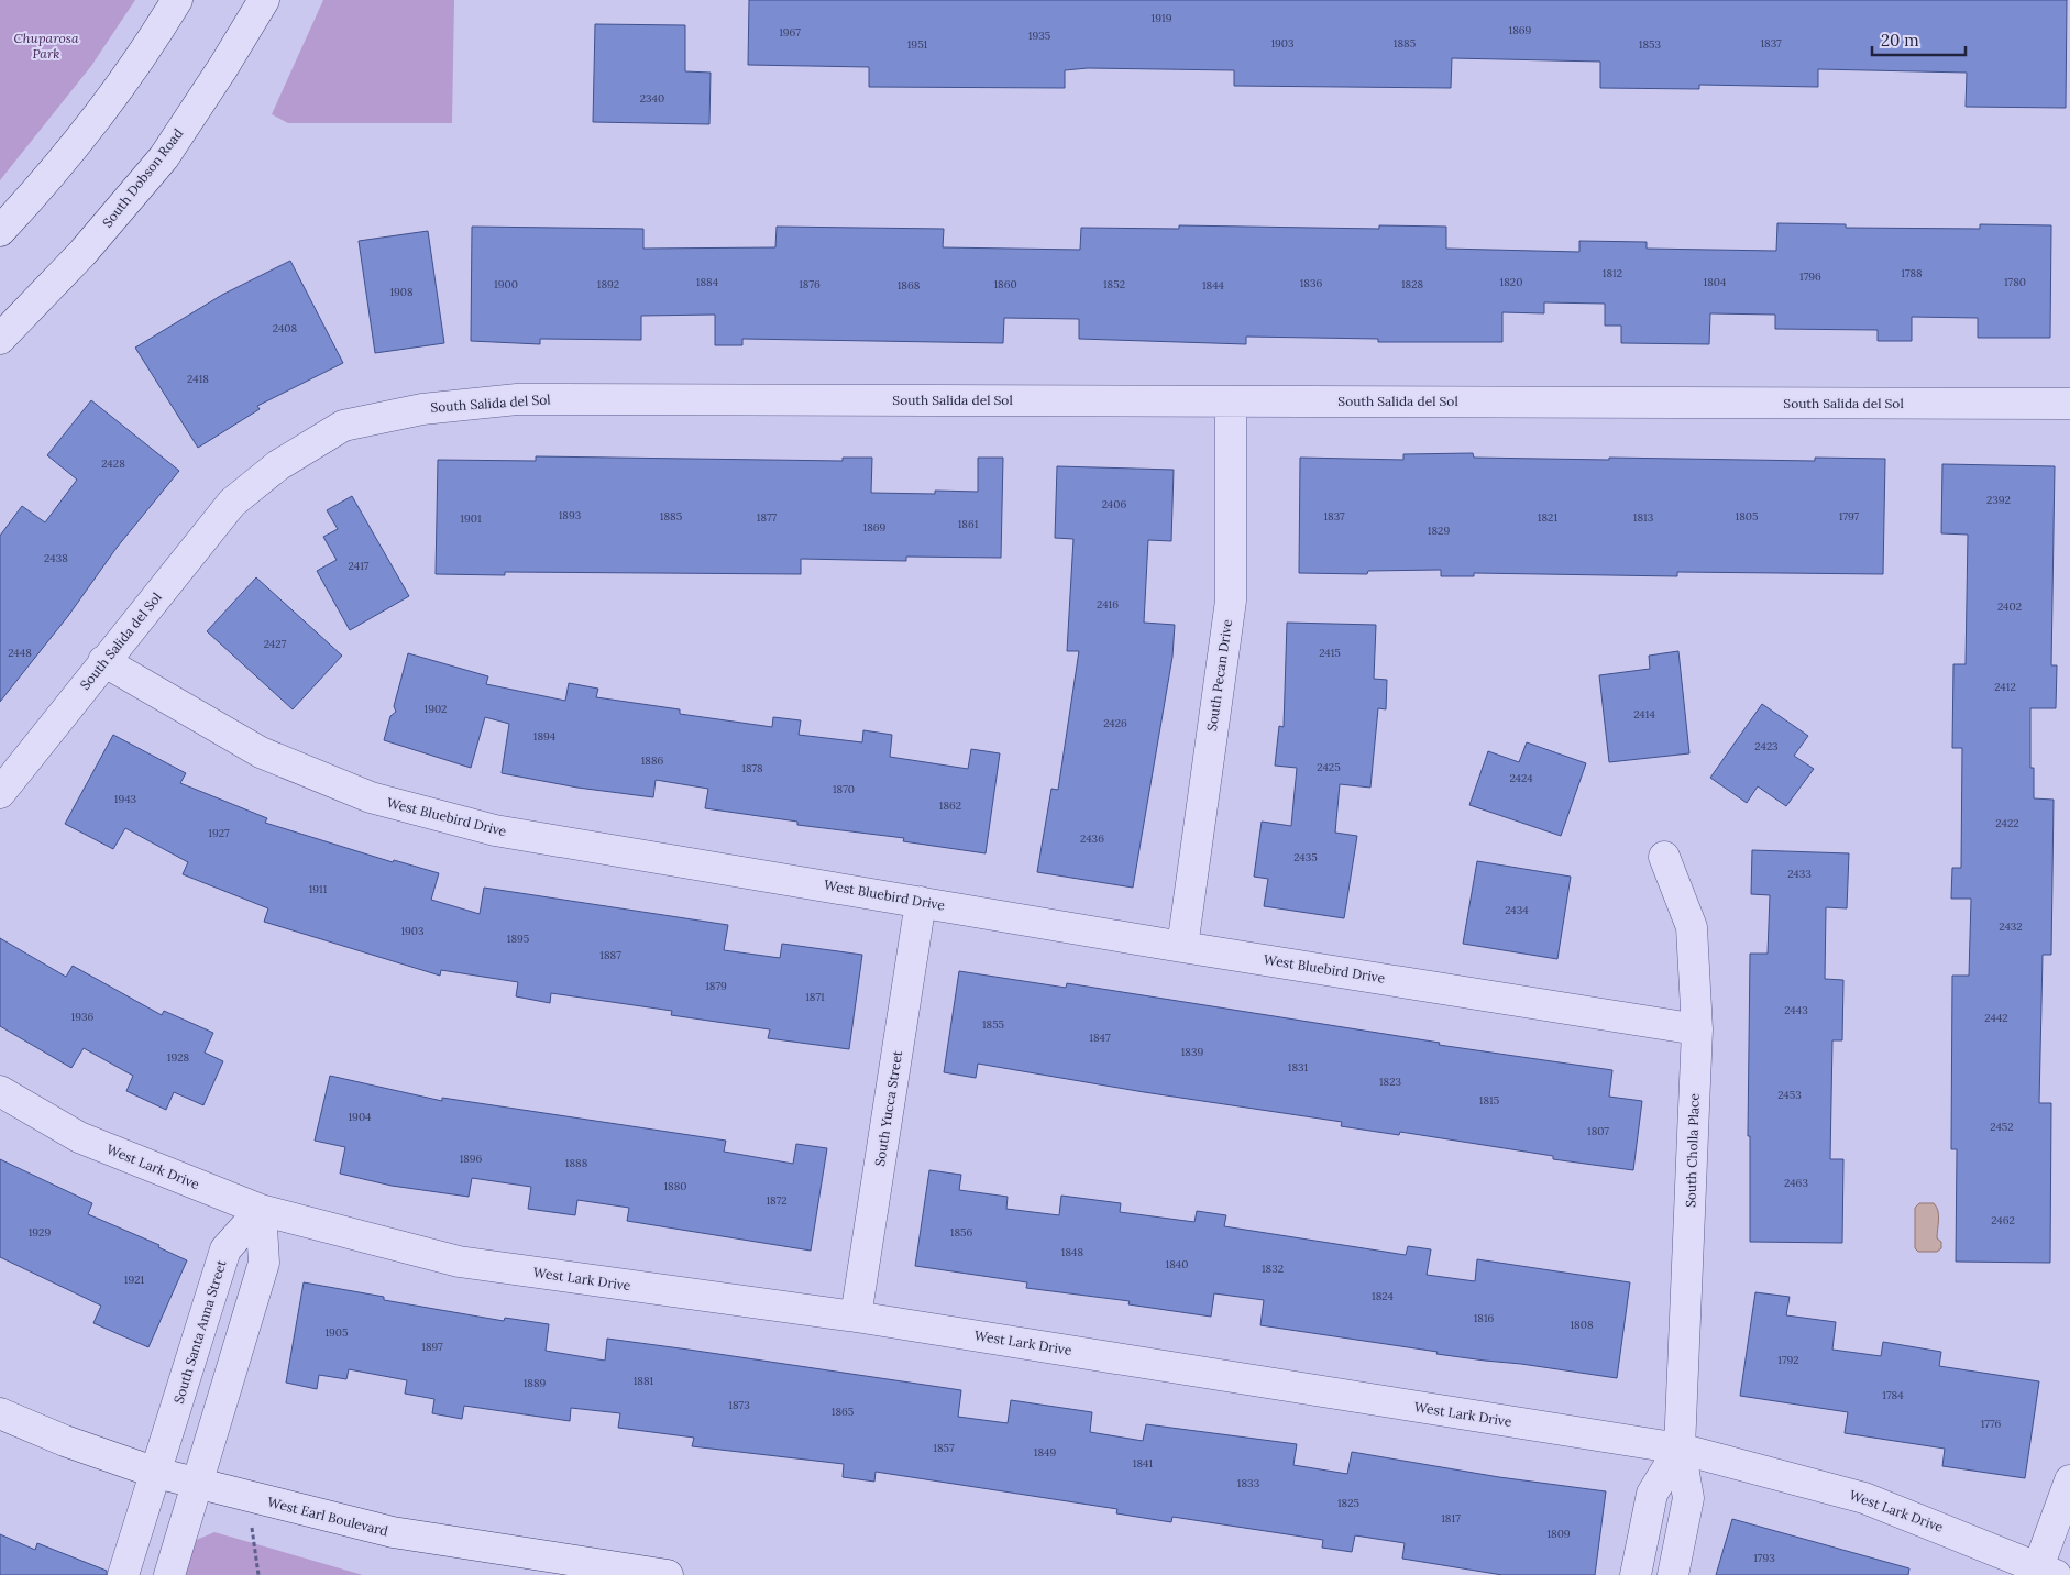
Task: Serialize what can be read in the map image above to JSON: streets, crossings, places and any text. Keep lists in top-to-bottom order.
{
  "streets": {
    "street": [
      "South Dobson Road",
      "South Salida del Sol",
      "South Pecan Drive",
      "West Bluebird Drive",
      "South Yucca Street",
      "South Cholla Place",
      "West Lark Drive",
      "South Santa Anna Street",
      "West Earl Boulevard"
    ]
  },
  "crossings": [
    ["South Salida del Sol", "South Pecan Drive"],
    ["South Salida del Sol", "West Bluebird Drive"],
    ["South Pecan Drive", "West Bluebird Drive"],
    ["West Bluebird Drive", "South Yucca Street"],
    ["West Bluebird Drive", "South Cholla Place"],
    ["South Yucca Street", "West Lark Drive"],
    ["South Cholla Place", "West Lark Drive"],
    ["West Lark Drive", "South Santa Anna Street"],
    ["South Santa Anna Street", "West Earl Boulevard"]
  ],
  "parks": ["Chuparosa Park"],
  "house_numbers": [
    "1919",
    "1869",
    "1967",
    "1935",
    "1903",
    "1885",
    "1837",
    "1951",
    "1853",
    "2340",
    "1812",
    "1788",
    "1796",
    "1884",
    "1820",
    "1804",
    "1780",
    "1836",
    "1900",
    "1892",
    "1876",
    "1860",
    "1852",
    "1828",
    "1868",
    "1844",
    "1908",
    "2408",
    "2418",
    "2428",
    "2392",
    "2406",
    "1893",
    "1885",
    "1837",
    "1805",
    "1797",
    "1877",
    "1821",
    "1813",
    "1901",
    "1861",
    "1869",
    "1829",
    "2438",
    "2417",
    "2416",
    "2402",
    "2427",
    "2448",
    "2415",
    "2412",
    "1902",
    "2414",
    "2426",
    "1894",
    "2423",
    "1886",
    "2425",
    "1878",
    "2424",
    "1870",
    "1943",
    "1862",
    "2422",
    "1927",
    "2436",
    "2435",
    "2433",
    "1911",
    "2434",
    "2432",
    "1903",
    "1895",
    "1887",
    "1879",
    "1871",
    "2443",
    "1936",
    "2442",
    "1855",
    "1847",
    "1839",
    "1928",
    "1831",
    "1823",
    "2453",
    "1815",
    "1904",
    "2452",
    "1807",
    "1896",
    "1888",
    "2463",
    "1880",
    "1872",
    "2462",
    "1929",
    "1856",
    "1848",
    "1840",
    "1832",
    "1921",
    "1824",
    "1816",
    "1808",
    "1905",
    "1897",
    "1792",
    "1881",
    "1889",
    "1784",
    "1873",
    "1865",
    "1776",
    "1857",
    "1849",
    "1841",
    "1833",
    "1825",
    "1817",
    "1809",
    "1793"
  ],
  "scale_bar": "20 m"
}
